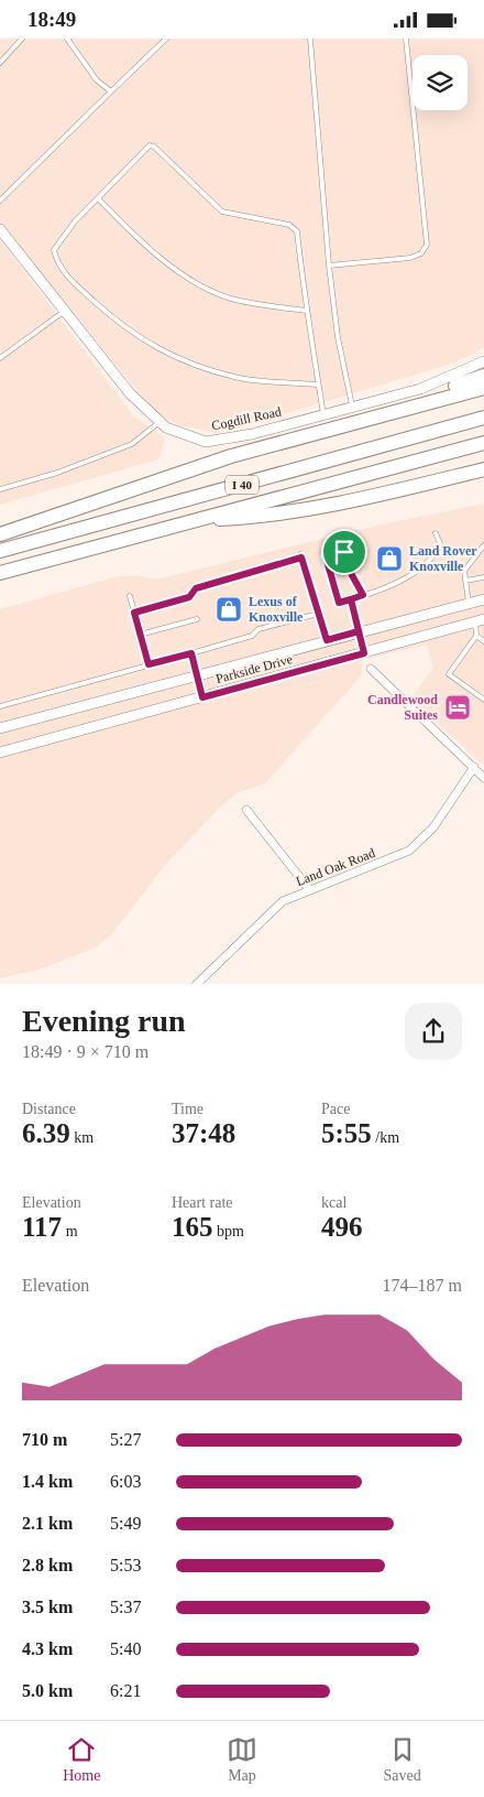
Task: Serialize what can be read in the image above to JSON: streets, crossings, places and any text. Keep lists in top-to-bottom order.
{
  "streets": {
    "highway": ["I 40"],
    "street": ["Cogdill Road", "Parkside Drive", "Land Oak Road"]
  },
  "places": {
    "shop": ["Land Rover Knoxville", "Lexus of Knoxville"],
    "hotel": ["Candlewood Suites"]
  },
  "page": {
    "status": "18:49",
    "heading": ["Evening run", "18:49 · 9 × 710 m"],
    "stats": [
      ["Distance", "6.39 km"],
      ["Time", "37:48"],
      ["Pace", "5:55 /km"],
      ["Elevation", "117 m"],
      ["Heart rate", "165 bpm"],
      ["kcal", "496"]
    ],
    "chart": ["Elevation", "174–187 m"],
    "list": [
      {
        "name": "710 m",
        "note": "5:27"
      },
      {
        "name": "1.4 km",
        "note": "6:03"
      },
      {
        "name": "2.1 km",
        "note": "5:49"
      },
      {
        "name": "2.8 km",
        "note": "5:53"
      },
      {
        "name": "3.5 km",
        "note": "5:37"
      },
      {
        "name": "4.3 km",
        "note": "5:40"
      },
      {
        "name": "5.0 km",
        "note": "6:21"
      }
    ],
    "tabs": ["Home", "Map", "Saved"]
  }
}
